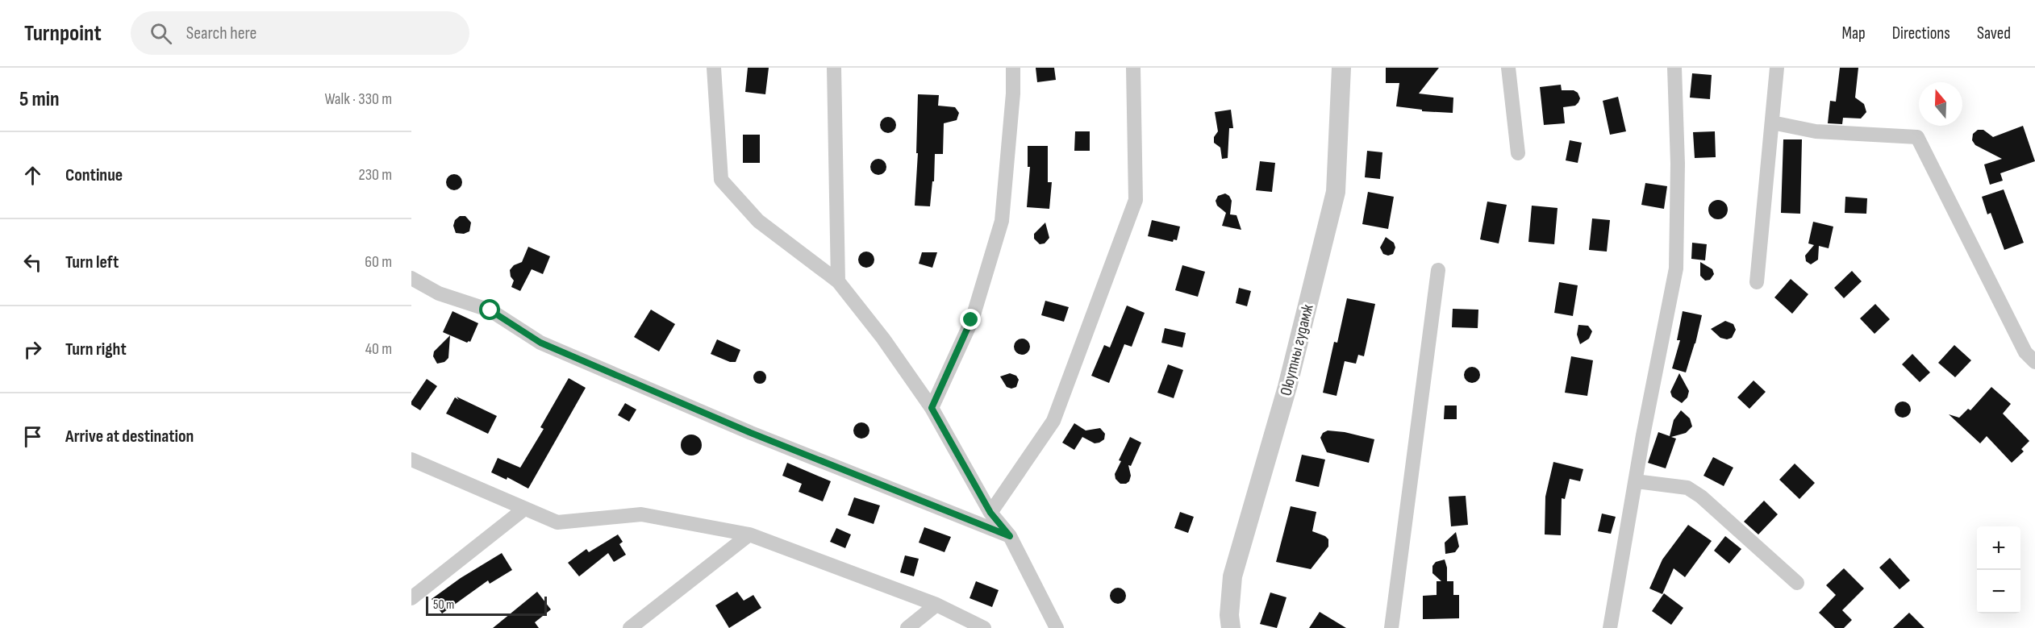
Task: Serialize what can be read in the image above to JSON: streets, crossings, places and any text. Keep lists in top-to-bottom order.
{
  "streets": {
    "street": ["Оюутны гудамж"]
  },
  "scale_bar": "50 m",
  "north": "top",
  "page": {
    "header": "Turnpoint",
    "search": "Search here",
    "nav": ["Map", "Directions", "Saved"],
    "heading": ["5 min", "Walk · 330 m"],
    "list": [
      ["Continue", "230 m"],
      ["Turn left", "60 m"],
      ["Turn right", "40 m"],
      "Arrive at destination"
    ],
    "map_buttons": ["+", "−"],
    "scale": "50 m"
  }
}
